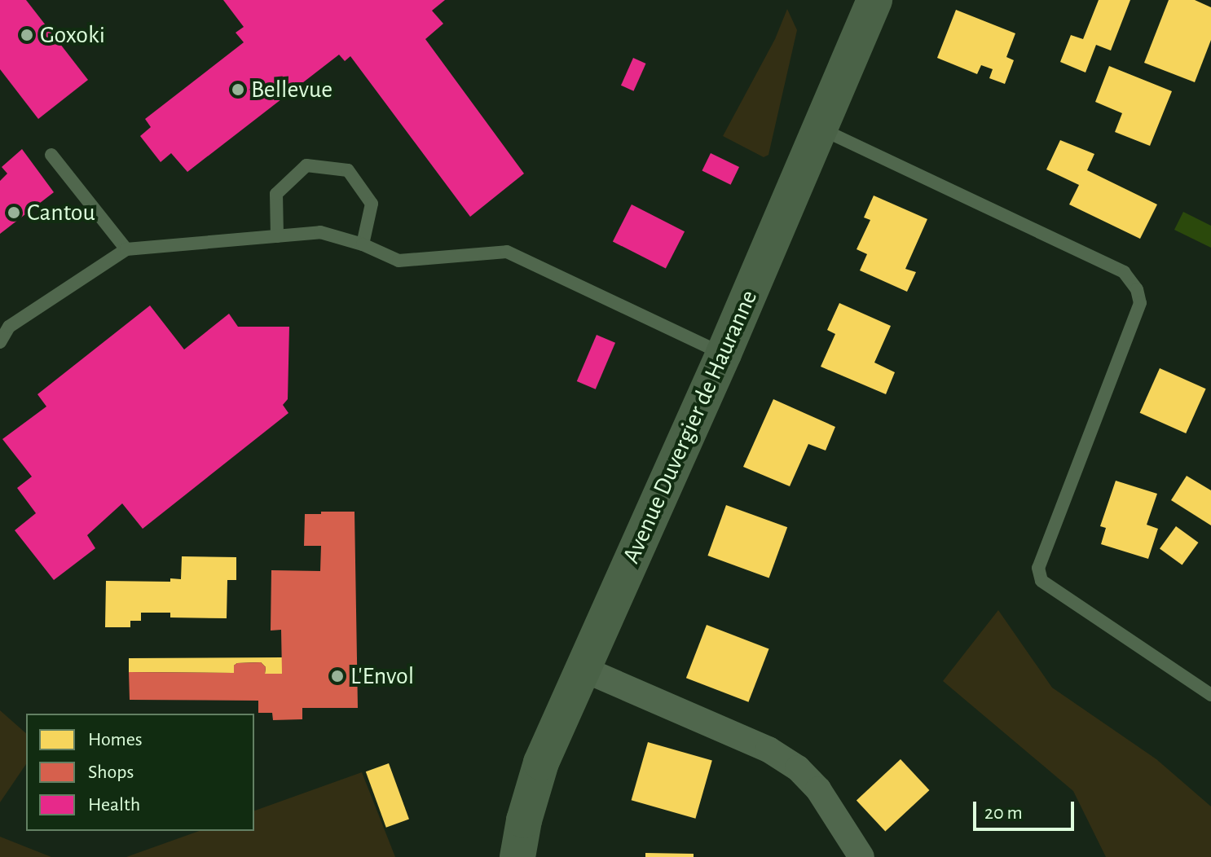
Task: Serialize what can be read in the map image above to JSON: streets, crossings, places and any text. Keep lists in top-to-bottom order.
{
  "streets": {
    "main road": ["Avenue Duvergier de Hauranne"]
  },
  "places": [
    "Goxoki",
    "Bellevue",
    "Cantou",
    "L'Envol"
  ],
  "legend": ["Homes", "Shops", "Health"],
  "scale_bar": "20 m"
}
